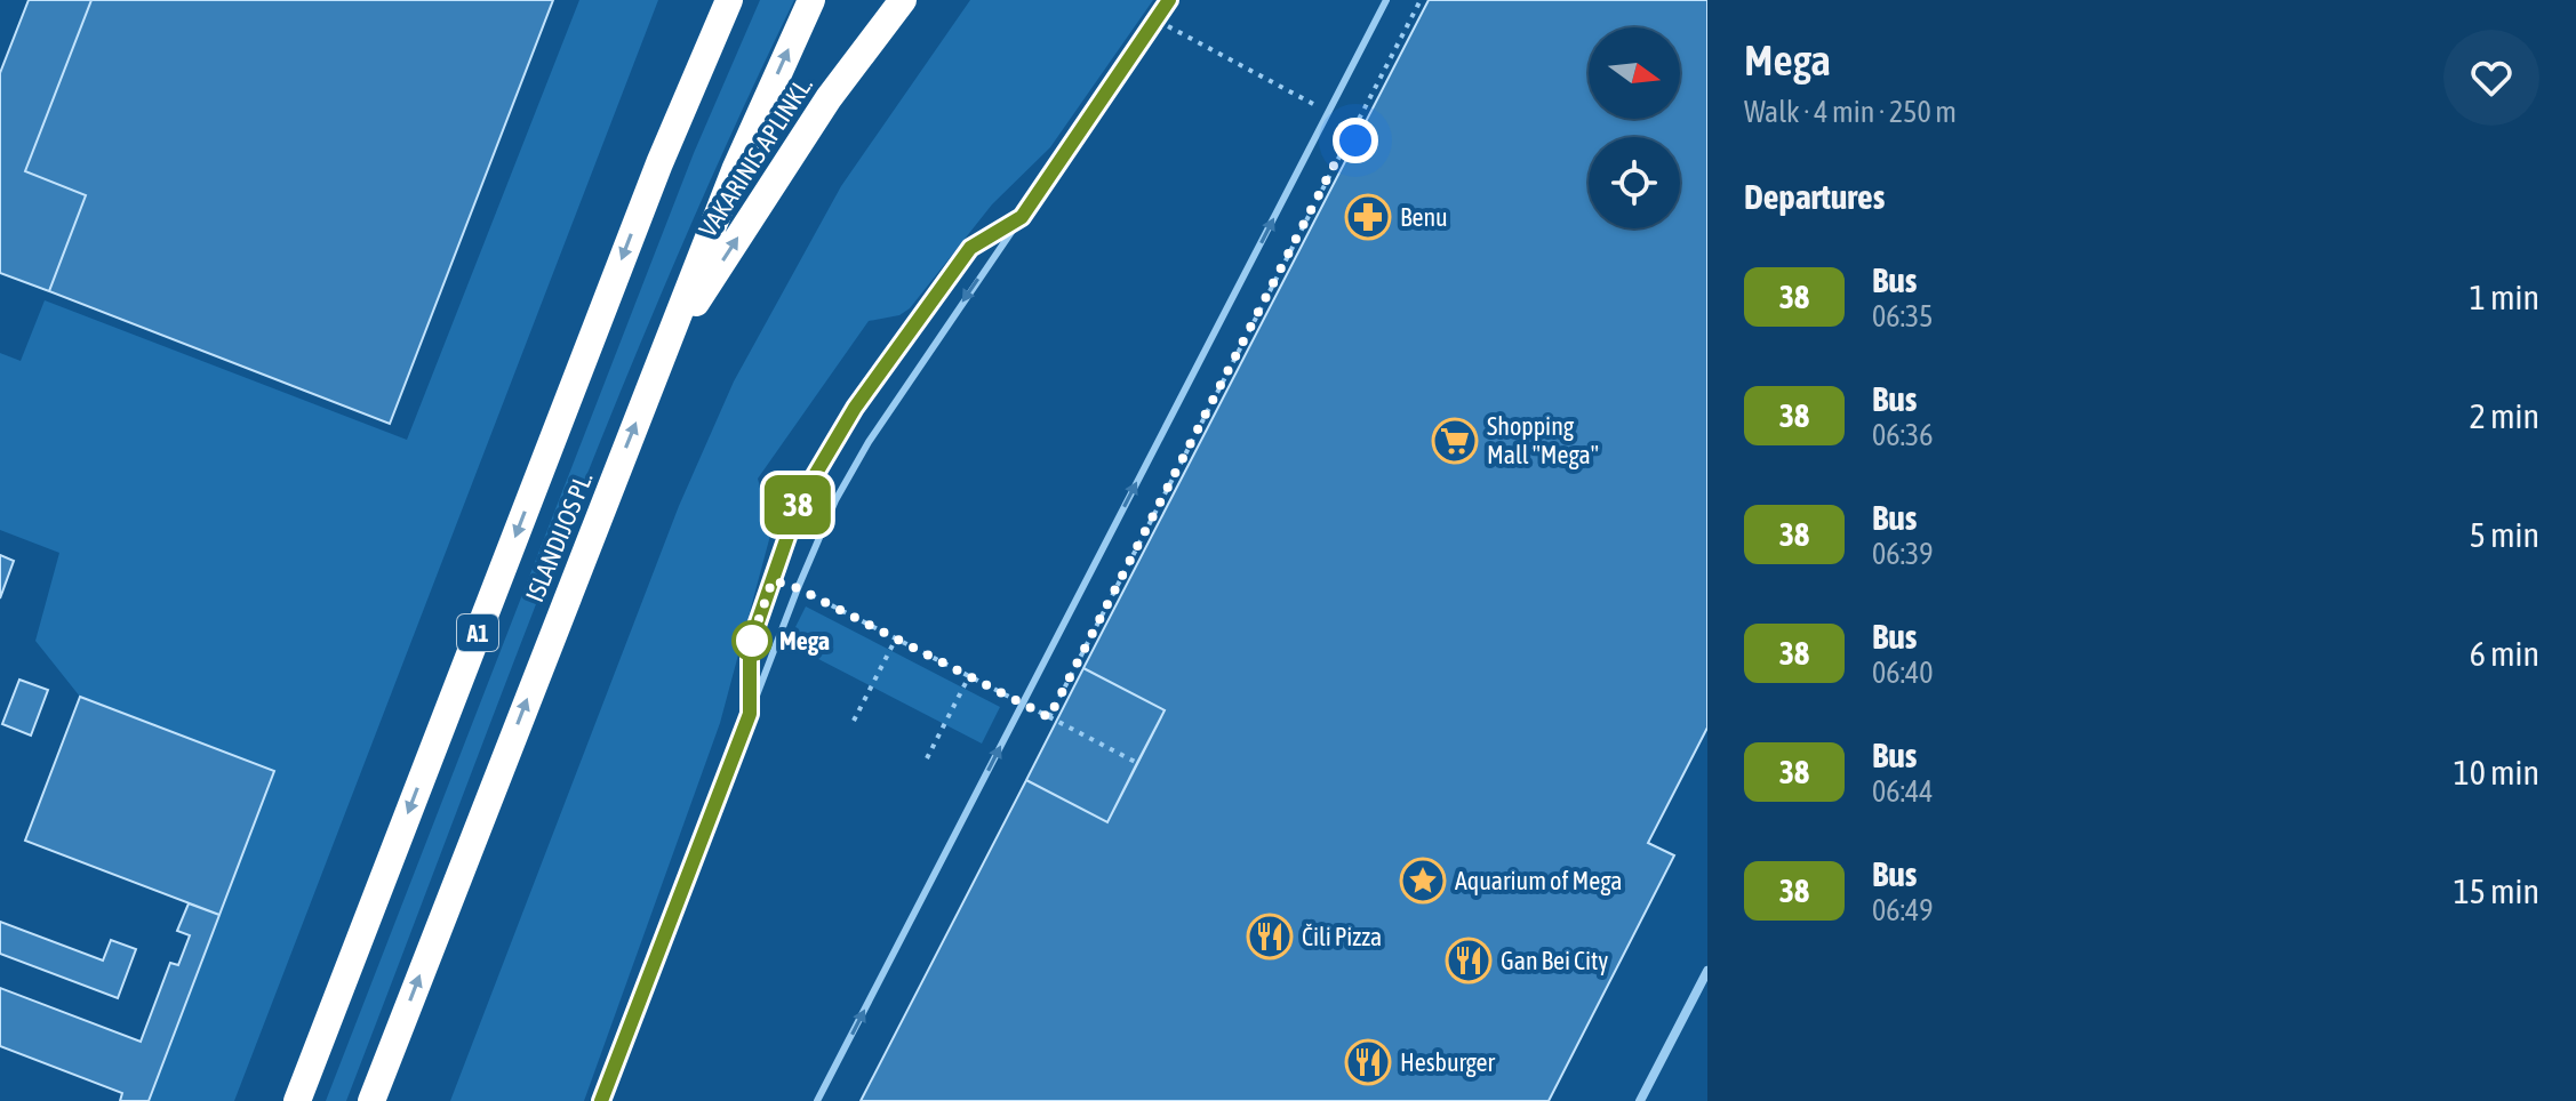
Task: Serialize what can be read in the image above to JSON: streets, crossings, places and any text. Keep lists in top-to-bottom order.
{
  "streets": {
    "highway": ["VAKARINIS APLINKL.", "ISLANDIJOS PL.", "A1"]
  },
  "crossings": [
    ["VAKARINIS APLINKL.", "ISLANDIJOS PL."]
  ],
  "places": {
    "pharmacy": ["Benu"],
    "supermarket": ["Shopping Mall \"Mega\""],
    "other": ["Mega"],
    "place": ["Aquarium of Mega"],
    "restaurant": ["Čili Pizza", "Gan Bei City", "Hesburger"]
  },
  "lines": ["bus line 38"],
  "north": "right",
  "page": {
    "on_map": "38",
    "heading": [
      ["Mega", "Walk · 4 min · 250 m"],
      "Departures"
    ],
    "list": [
      {
        "mark": "38",
        "name": "Bus",
        "note": "06:35",
        "value": "1 min"
      },
      {
        "mark": "38",
        "name": "Bus",
        "note": "06:36",
        "value": "2 min"
      },
      {
        "mark": "38",
        "name": "Bus",
        "note": "06:39",
        "value": "5 min"
      },
      {
        "mark": "38",
        "name": "Bus",
        "note": "06:40",
        "value": "6 min"
      },
      {
        "mark": "38",
        "name": "Bus",
        "note": "06:44",
        "value": "10 min"
      },
      {
        "mark": "38",
        "name": "Bus",
        "note": "06:49",
        "value": "15 min"
      }
    ]
  }
}
